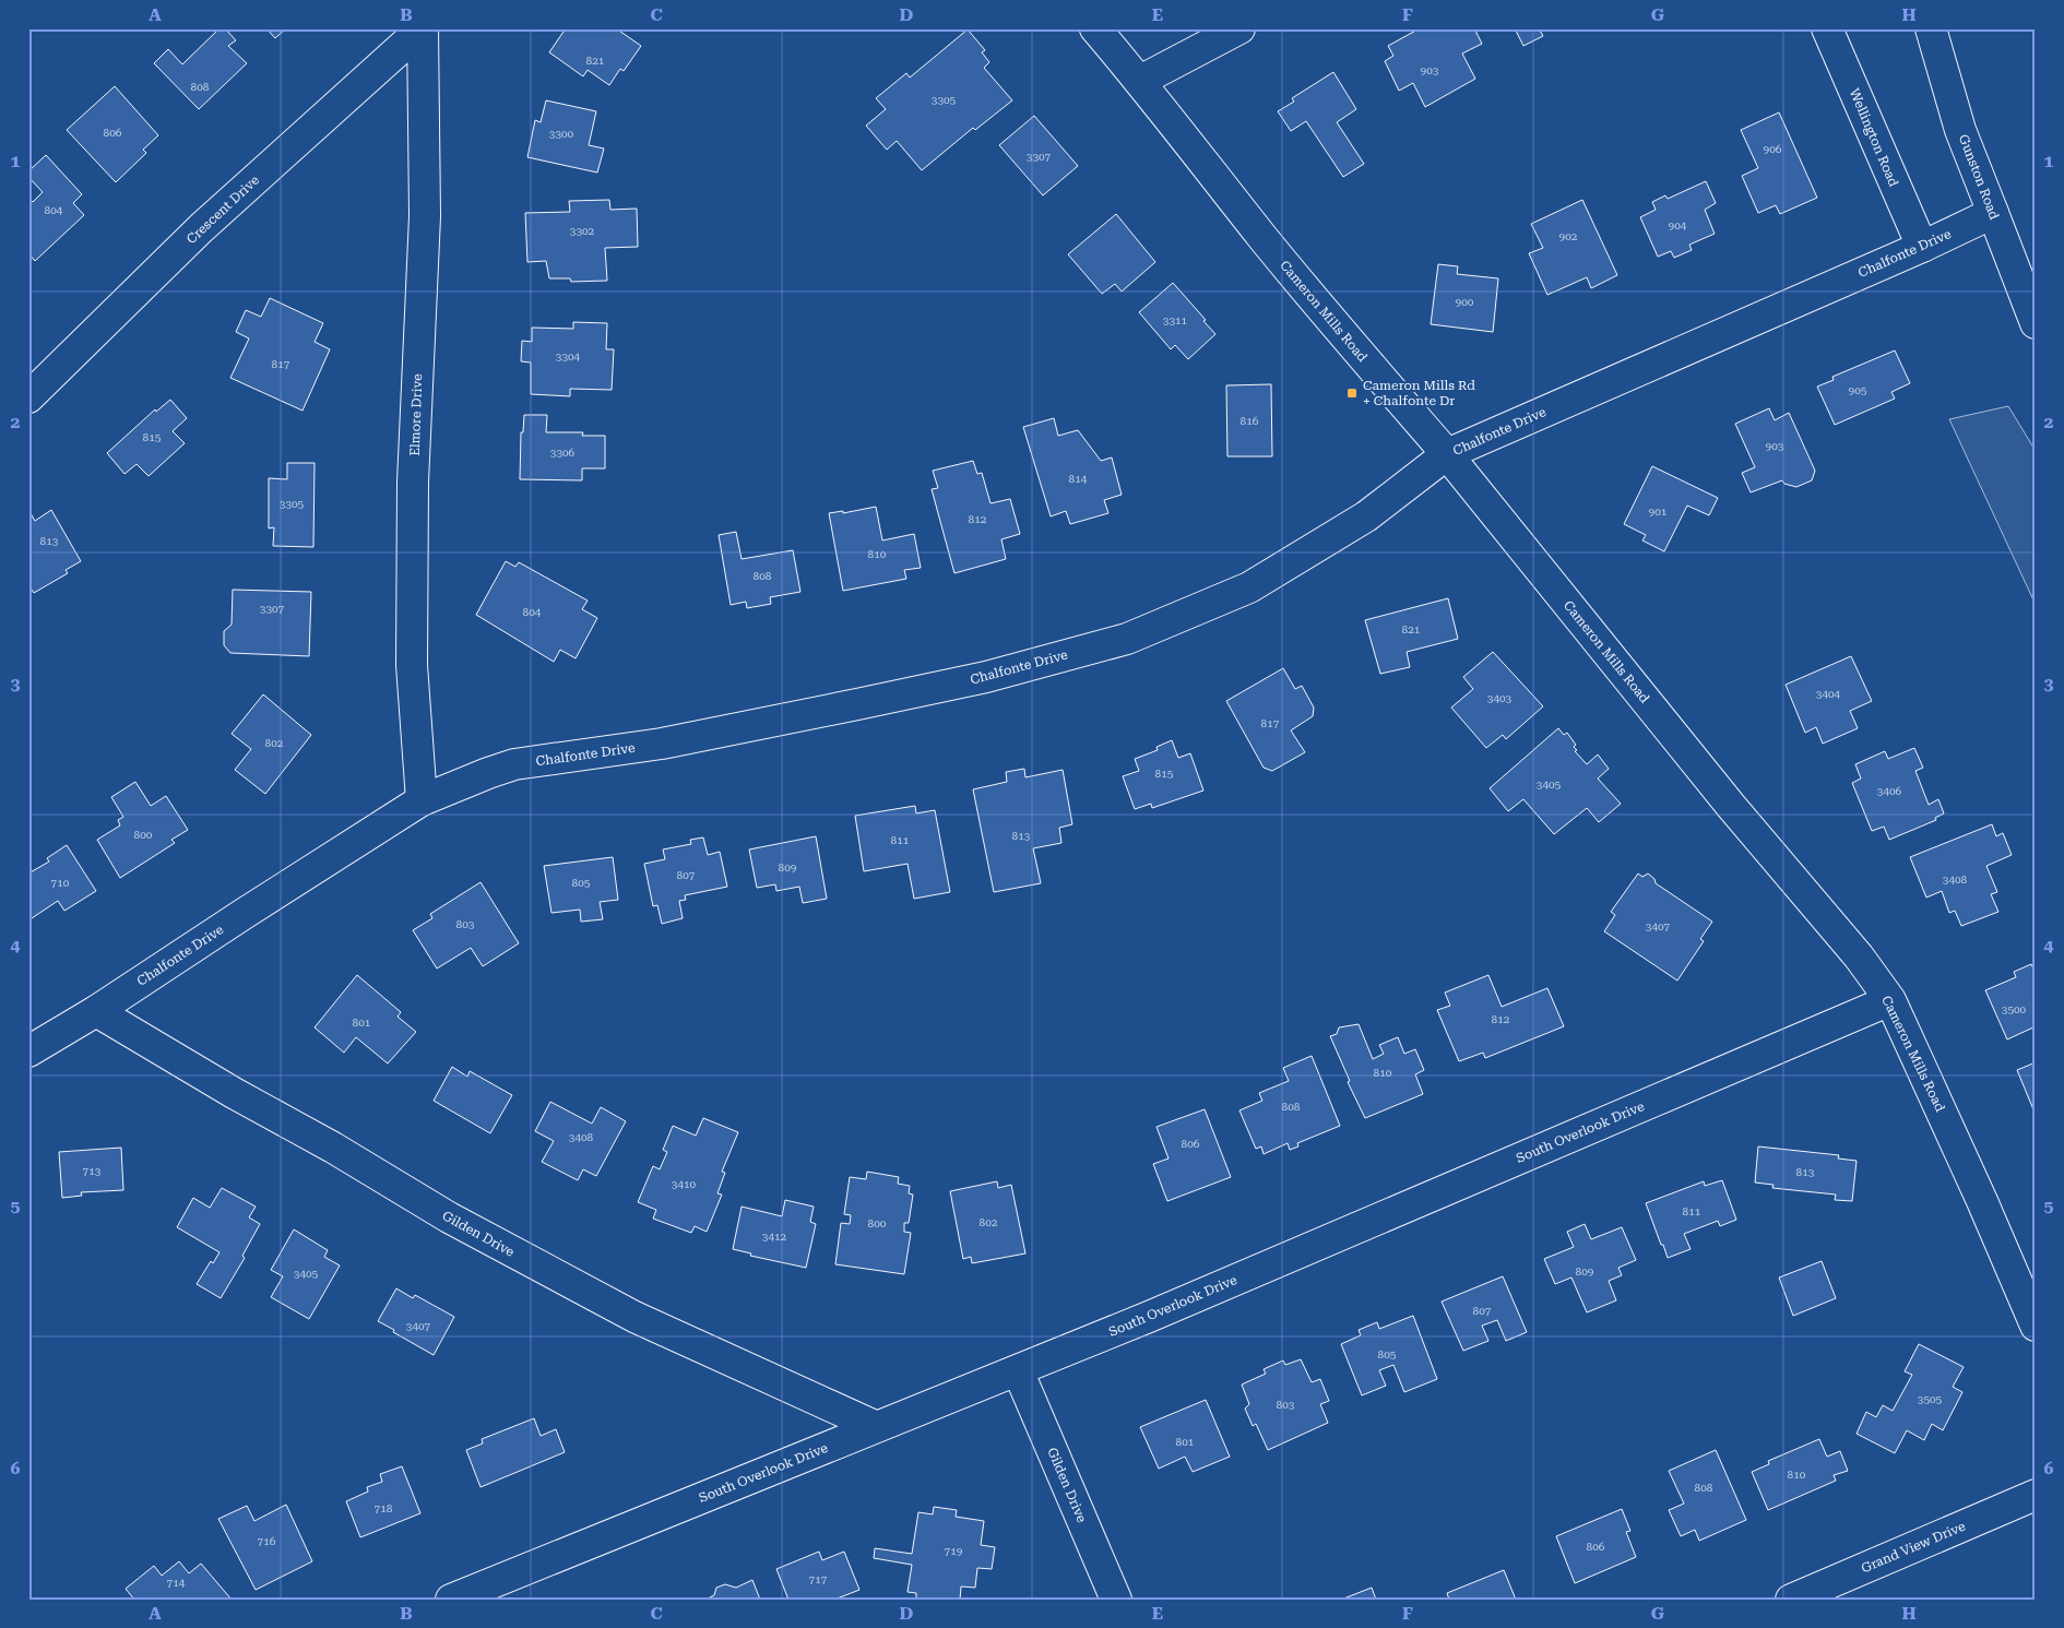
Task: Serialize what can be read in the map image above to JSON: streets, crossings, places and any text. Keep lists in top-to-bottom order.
{
  "streets": {
    "street": [
      "Wellington Road",
      "Gunston Road",
      "Crescent Drive",
      "Chalfonte Drive",
      "Cameron Mills Road",
      "Elmore Drive",
      "South Overlook Drive",
      "Gilden Drive",
      "Grand View Drive"
    ]
  },
  "crossings": [
    ["Wellington Road", "Chalfonte Drive"],
    ["Gunston Road", "Chalfonte Drive"],
    ["Crescent Drive", "Elmore Drive"],
    ["Chalfonte Drive", "Cameron Mills Road"],
    ["Chalfonte Drive", "Elmore Drive"],
    ["Chalfonte Drive", "Gilden Drive"],
    ["Cameron Mills Road", "South Overlook Drive"],
    ["South Overlook Drive", "Gilden Drive"]
  ],
  "places": {
    "transit": ["Cameron Mills Rd + Chalfonte Dr"]
  },
  "house_numbers": [
    "821",
    "903",
    "808",
    "3305",
    "806",
    "3300",
    "906",
    "3307",
    "804",
    "904",
    "3302",
    "902",
    "900",
    "3311",
    "3304",
    "817",
    "905",
    "816",
    "815",
    "903",
    "3306",
    "814",
    "3305",
    "901",
    "812",
    "813",
    "810",
    "808",
    "3307",
    "804",
    "821",
    "3404",
    "3403",
    "817",
    "802",
    "815",
    "3405",
    "3406",
    "800",
    "813",
    "811",
    "809",
    "807",
    "3408",
    "710",
    "805",
    "803",
    "3407",
    "3500",
    "812",
    "801",
    "810",
    "808",
    "3408",
    "806",
    "713",
    "813",
    "3410",
    "811",
    "802",
    "800",
    "3412",
    "809",
    "3405",
    "807",
    "3407",
    "805",
    "3505",
    "803",
    "801",
    "810",
    "808",
    "718",
    "716",
    "806",
    "719",
    "717",
    "714"
  ],
  "grid": {
    "columns": [
      "A",
      "B",
      "C",
      "D",
      "E",
      "F",
      "G",
      "H"
    ],
    "rows": [
      "1",
      "2",
      "3",
      "4",
      "5",
      "6"
    ]
  }
}
